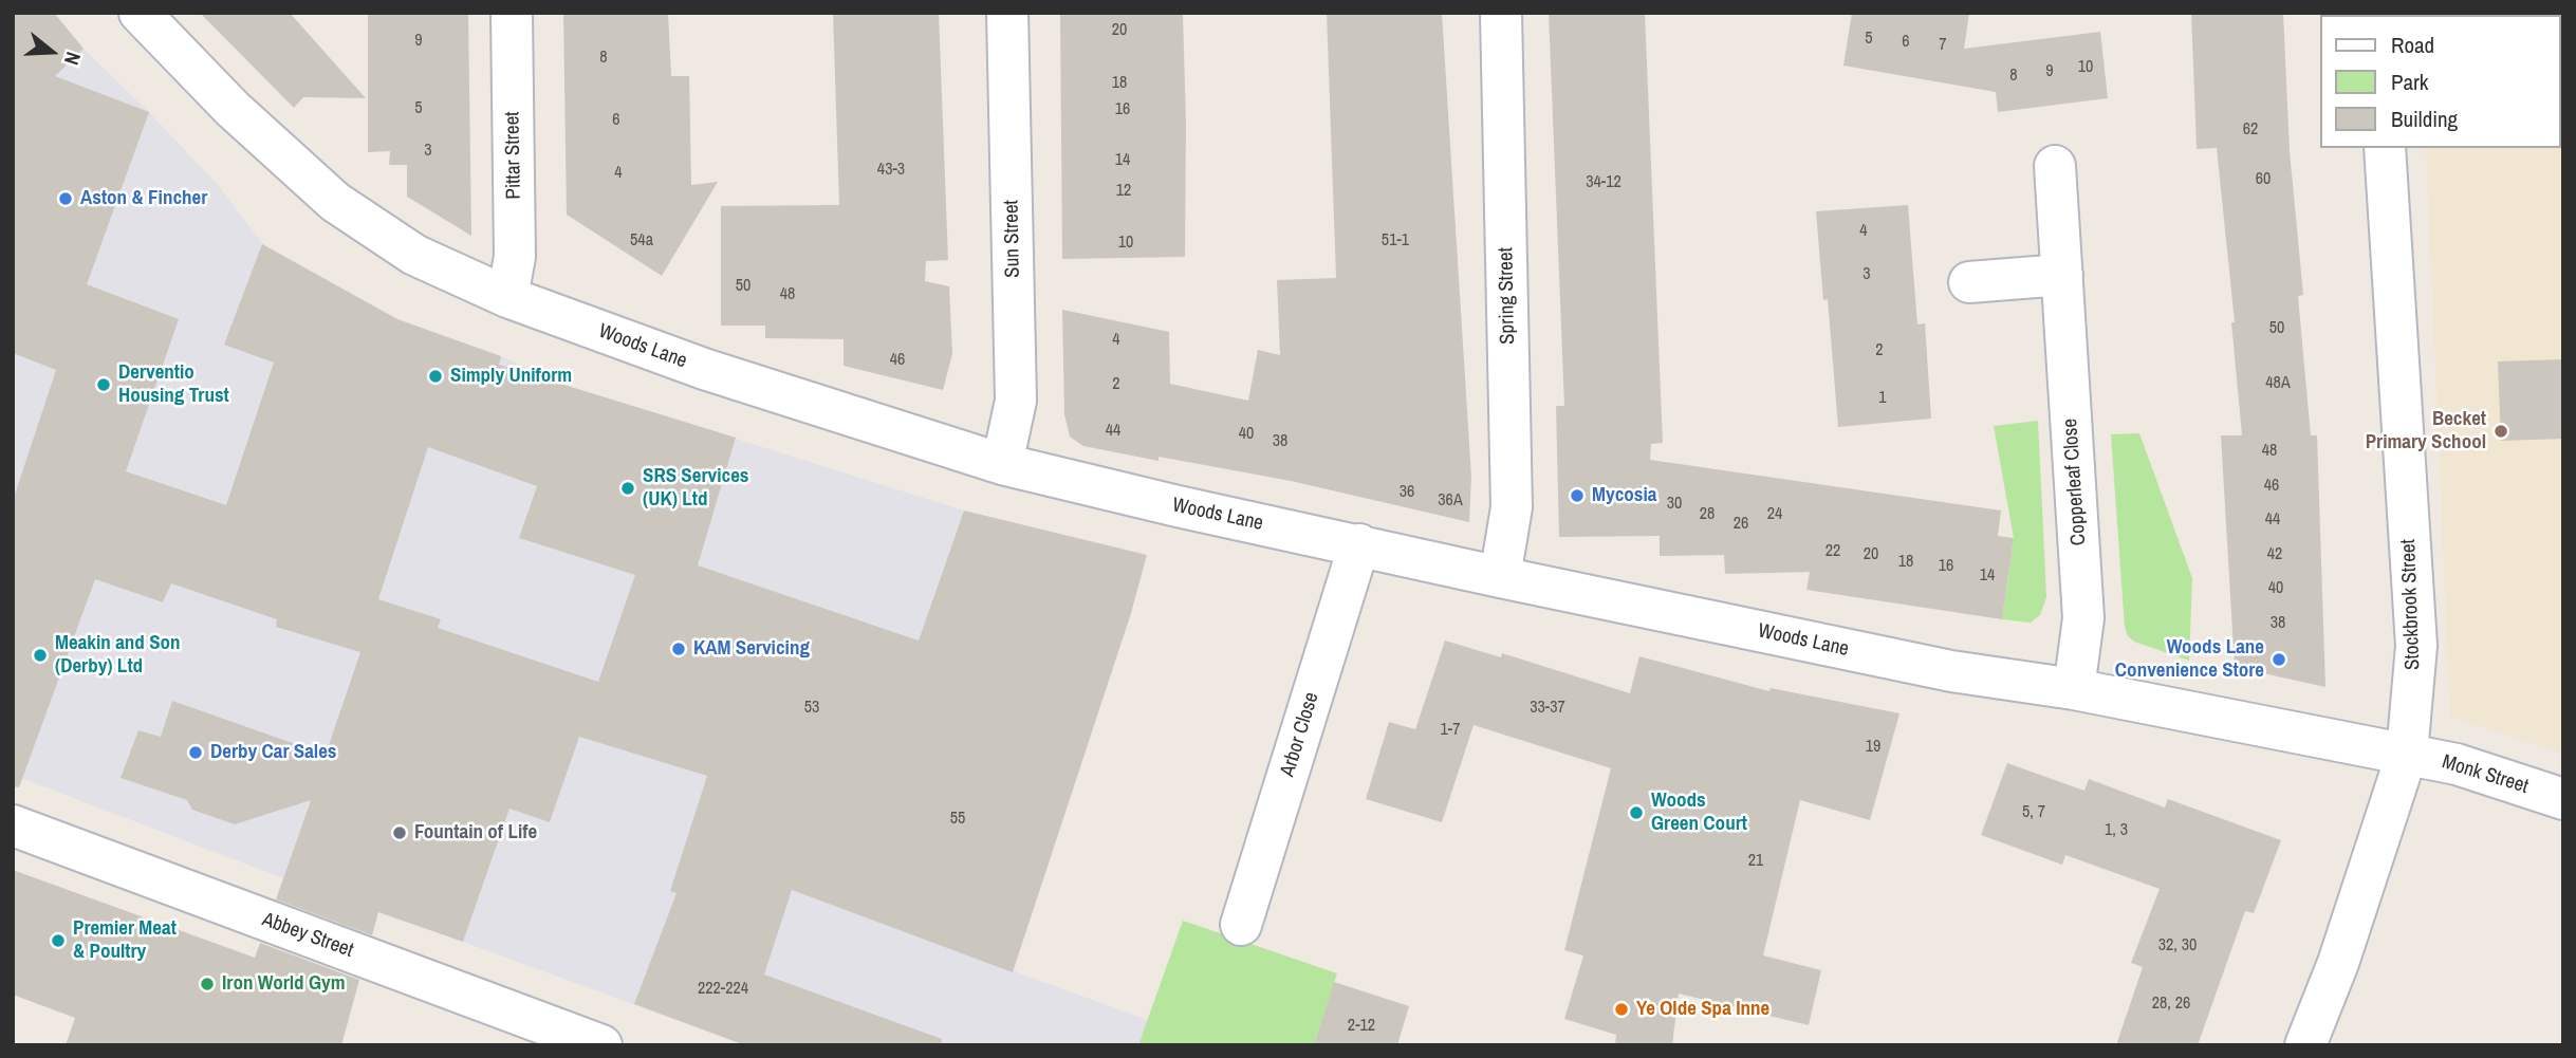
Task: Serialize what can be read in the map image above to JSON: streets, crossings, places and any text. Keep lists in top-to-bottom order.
{
  "streets": {
    "street": [
      "Pittar Street",
      "Sun Street",
      "Spring Street",
      "Woods Lane",
      "Copperleaf Close",
      "Stockbrook Street",
      "Arbor Close",
      "Monk Street",
      "Abbey Street"
    ]
  },
  "crossings": [
    ["Pittar Street", "Woods Lane"],
    ["Sun Street", "Woods Lane"],
    ["Spring Street", "Woods Lane"],
    ["Woods Lane", "Copperleaf Close"],
    ["Woods Lane", "Stockbrook Street"],
    ["Woods Lane", "Arbor Close"],
    ["Woods Lane", "Monk Street"],
    ["Stockbrook Street", "Monk Street"]
  ],
  "places": [
    "Aston & Fincher",
    "Simply Uniform",
    "Derventio Housing Trust",
    "Becket Primary School",
    "SRS Services (UK) Ltd",
    "Mycosia",
    "KAM Servicing",
    "Meakin and Son (Derby) Ltd",
    "Woods Lane Convenience Store",
    "Derby Car Sales",
    "Woods Green Court",
    "Fountain of Life",
    "Premier Meat & Poultry",
    "Iron World Gym",
    "Ye Olde Spa Inne"
  ],
  "house_numbers": [
    "20",
    "5",
    "9",
    "6",
    "7",
    "8",
    "10",
    "9",
    "8",
    "18",
    "5",
    "16",
    "6",
    "62",
    "3",
    "14",
    "43-3",
    "4",
    "60",
    "34-12",
    "12",
    "4",
    "54a",
    "51-1",
    "10",
    "3",
    "50",
    "48",
    "50",
    "4",
    "2",
    "46",
    "48A",
    "2",
    "1",
    "44",
    "40",
    "38",
    "48",
    "46",
    "36",
    "36A",
    "30",
    "28",
    "24",
    "44",
    "26",
    "22",
    "20",
    "42",
    "18",
    "16",
    "14",
    "40",
    "38",
    "53",
    "33-37",
    "1-7",
    "19",
    "5, 7",
    "55",
    "1, 3",
    "21",
    "32, 30",
    "222-224",
    "28, 26",
    "2-12"
  ],
  "legend": ["Road", "Park", "Building"],
  "north": "right"
}
